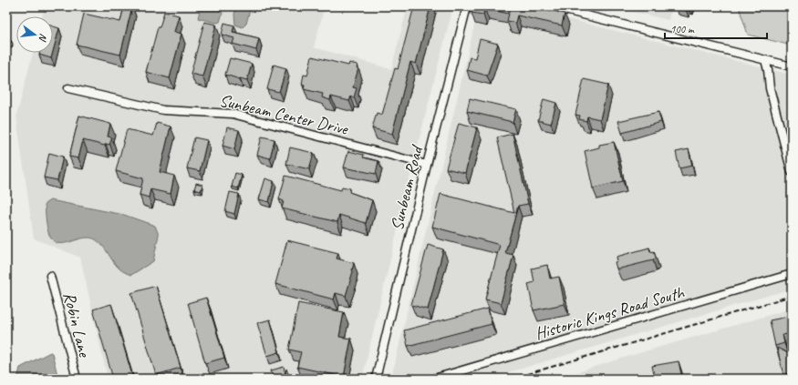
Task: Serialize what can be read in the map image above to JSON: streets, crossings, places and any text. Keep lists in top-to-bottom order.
{
  "streets": {
    "street": [
      "Sunbeam Center Drive",
      "Sunbeam Road",
      "Historic Kings Road South",
      "Robin Lane"
    ]
  },
  "crossings": [
    ["Sunbeam Center Drive", "Sunbeam Road"]
  ],
  "scale_bar": "100 m",
  "north": "right"
}
